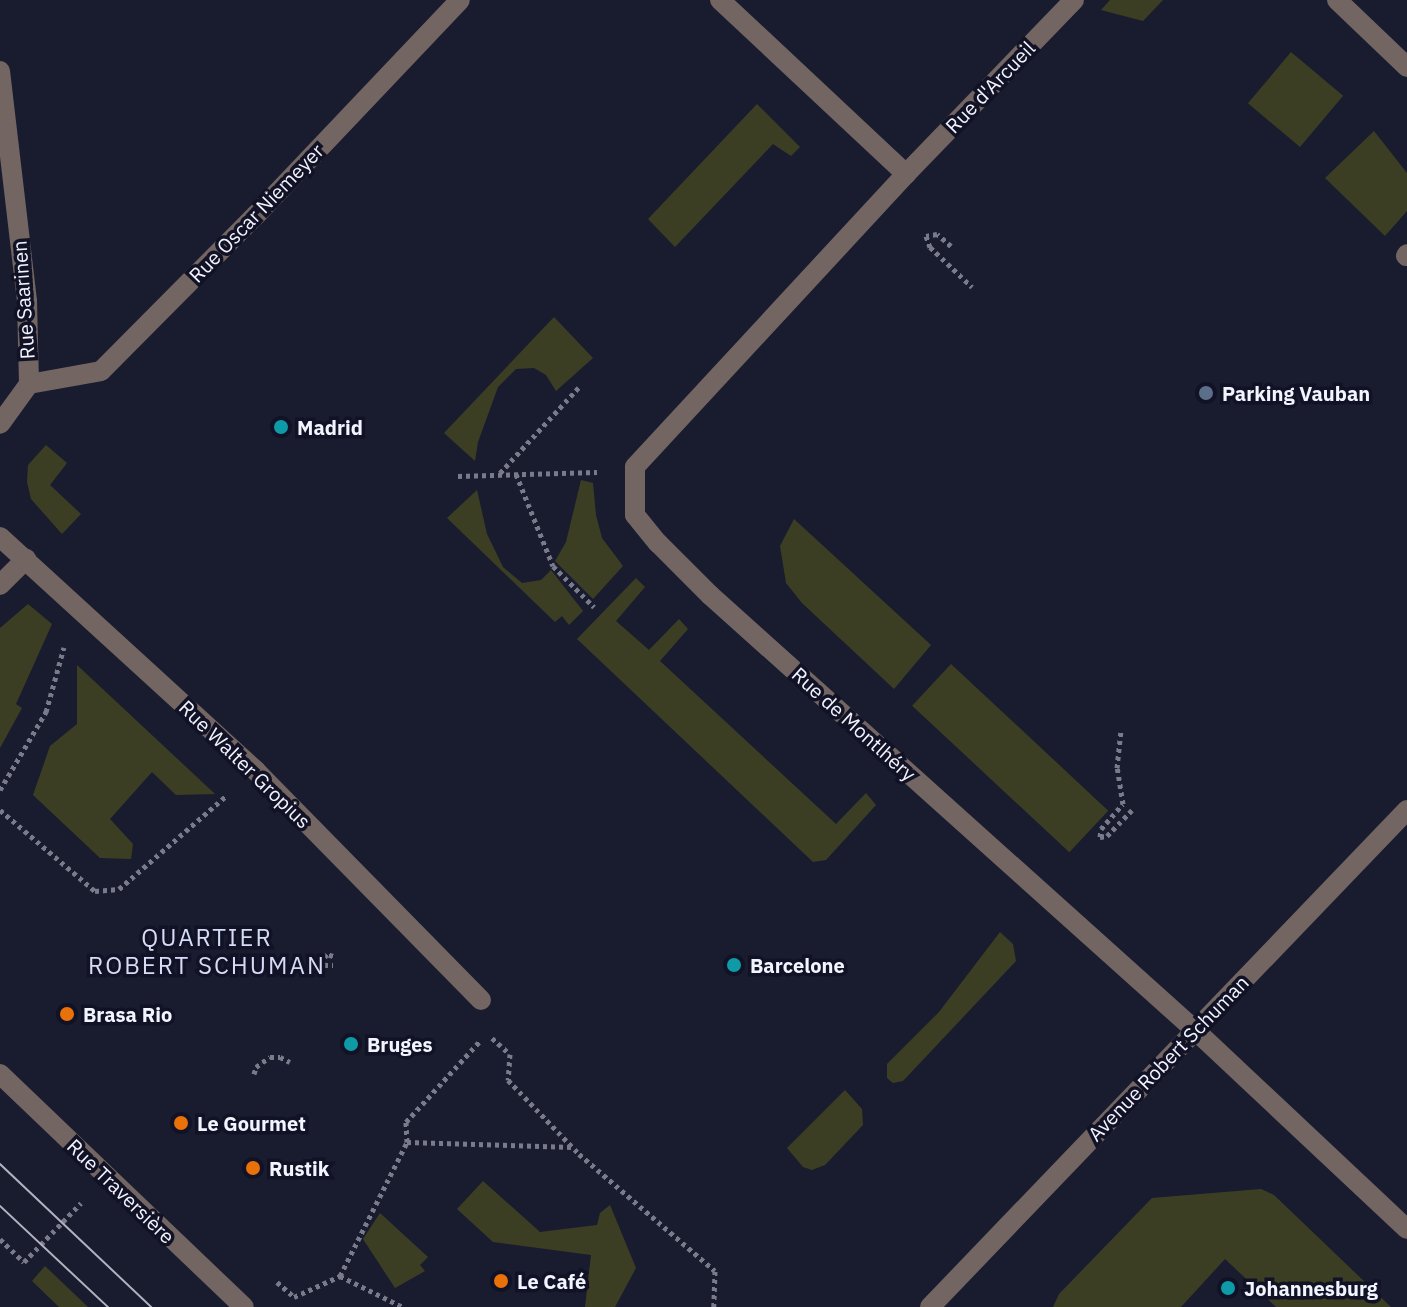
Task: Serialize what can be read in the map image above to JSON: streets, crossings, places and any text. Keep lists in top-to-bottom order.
{
  "streets": {
    "street": [
      "Rue d'Arcueil",
      "Rue Oscar Niemeyer",
      "Rue Saarinen",
      "Rue de Montlhéry",
      "Rue Walter Gropius",
      "Avenue Robert Schuman",
      "Rue Traversière"
    ]
  },
  "crossings": [
    ["Rue d'Arcueil", "Rue de Montlhéry"],
    ["Rue Oscar Niemeyer", "Rue Saarinen"],
    ["Rue de Montlhéry", "Avenue Robert Schuman"]
  ],
  "districts": ["QUARTIER ROBERT SCHUMAN"],
  "places": [
    "Parking Vauban",
    "Madrid",
    "Barcelone",
    "Brasa Rio",
    "Bruges",
    "Le Gourmet",
    "Rustik",
    "Le Café",
    "Johannesburg"
  ]
}
